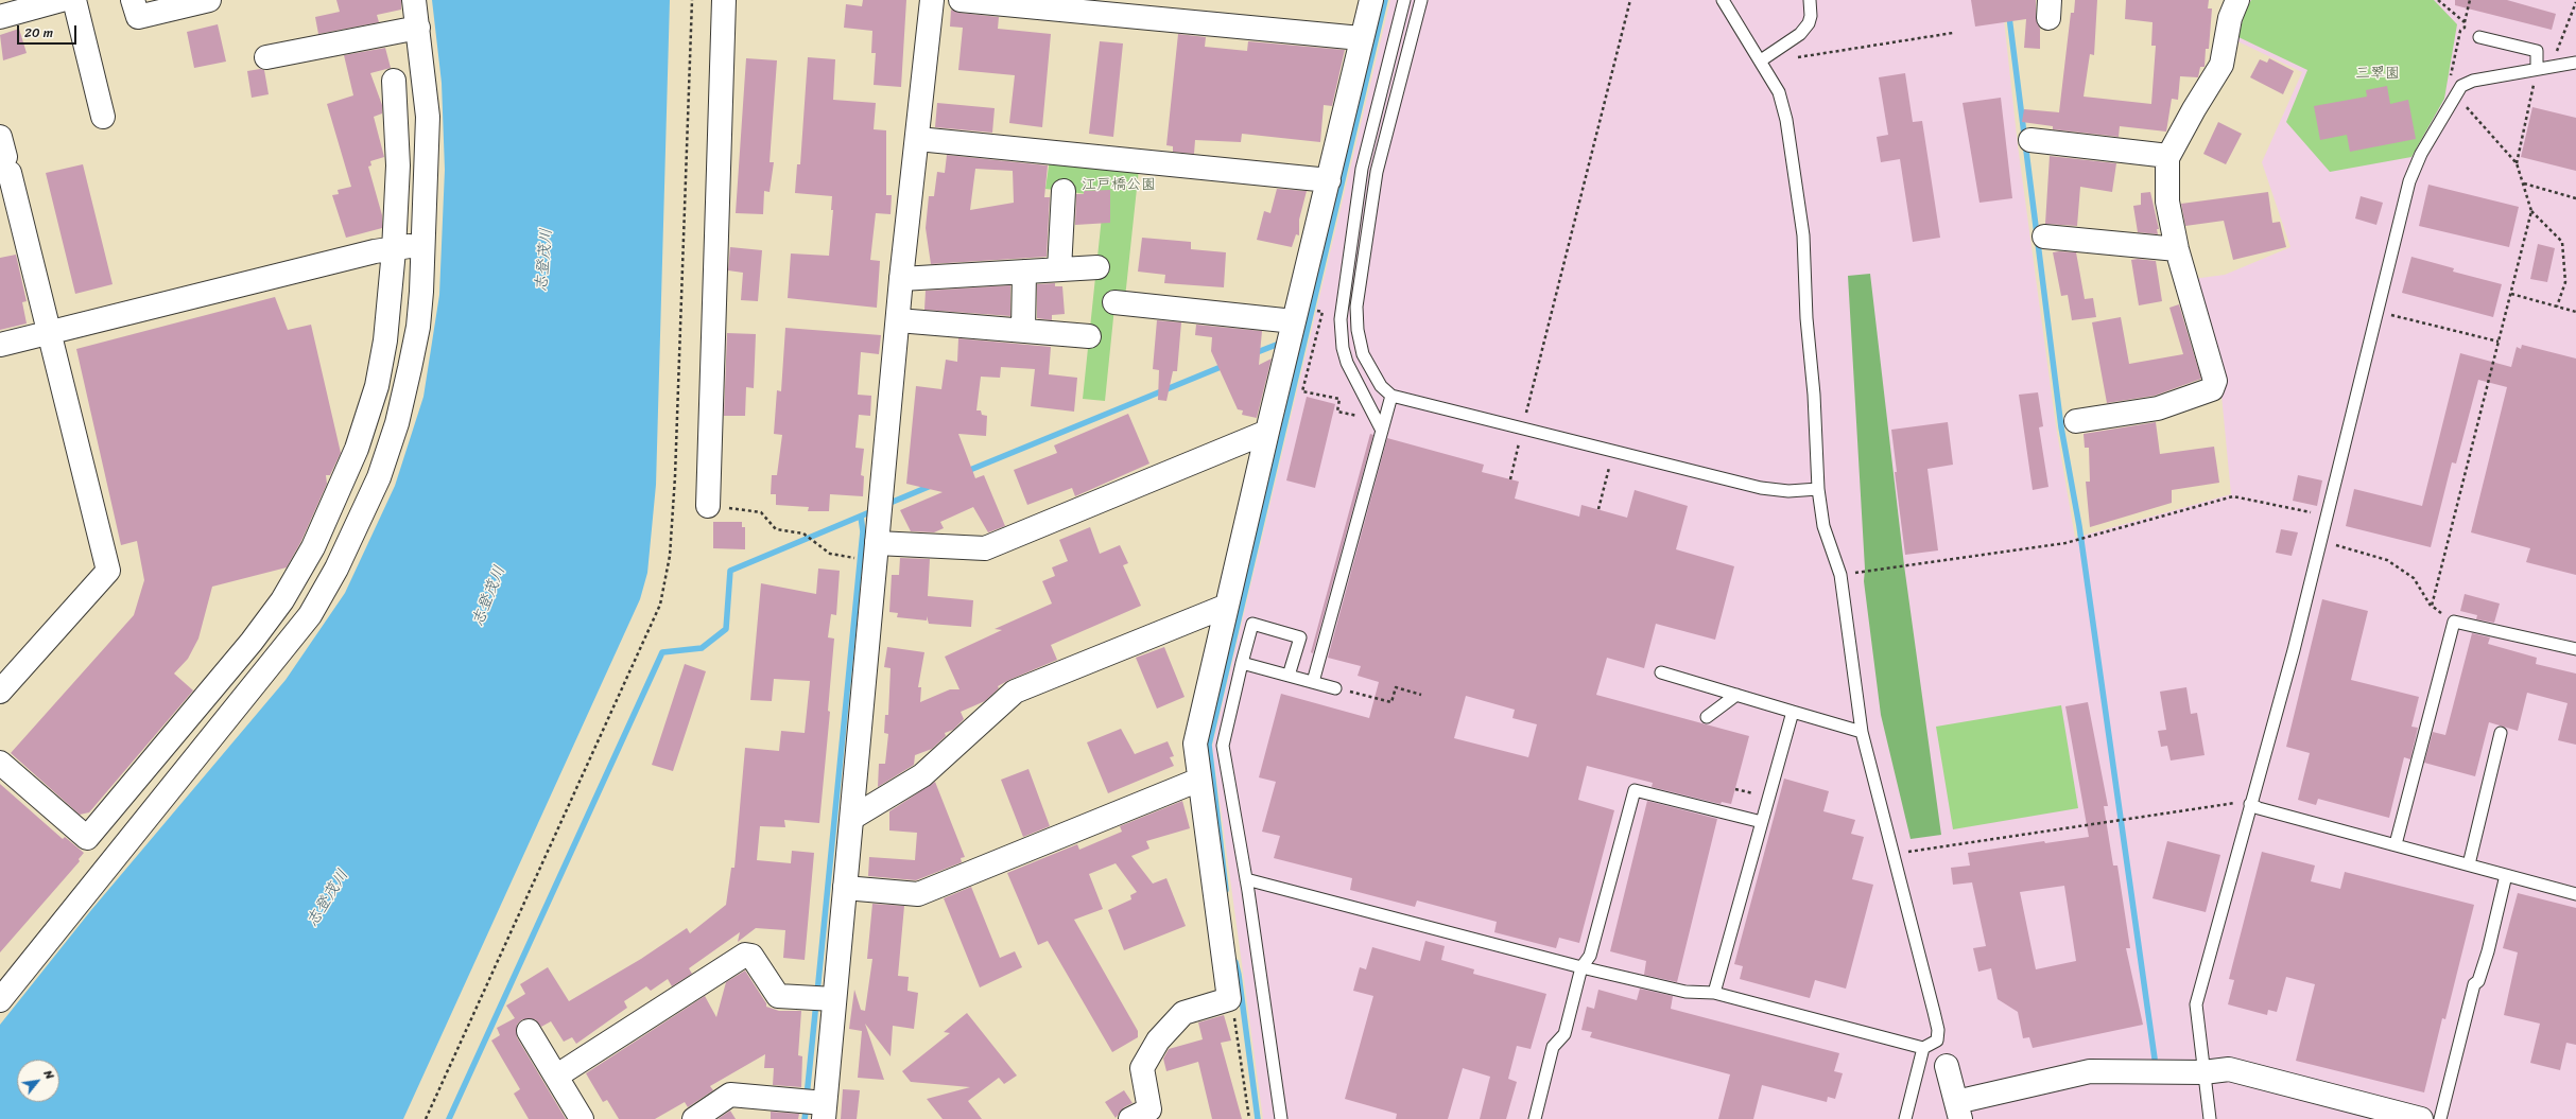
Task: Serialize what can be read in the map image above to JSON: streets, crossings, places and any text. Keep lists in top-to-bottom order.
{
  "water": ["志登茂川"],
  "parks": ["三翠園", "江戸橋公園"],
  "scale_bar": "20 m",
  "north": "top right"
}
